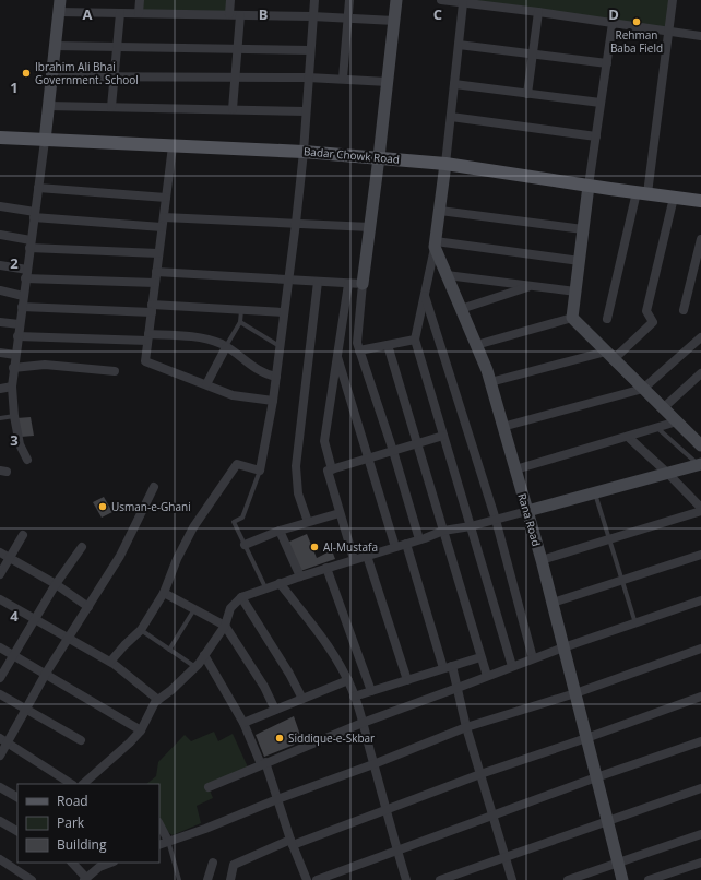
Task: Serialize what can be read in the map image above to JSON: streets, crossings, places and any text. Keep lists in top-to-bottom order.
{
  "streets": {
    "main road": ["Badar Chowk Road"],
    "street": ["Rana Road"]
  },
  "crossings": [
    ["Badar Chowk Road", "Rana Road"]
  ],
  "places": [
    "Rehman Baba Field",
    "Ibrahim Ali Bhai Government. School",
    "Usman-e-Ghani",
    "Al-Mustafa",
    "Siddique-e-Skbar"
  ],
  "legend": ["Road", "Park", "Building"],
  "grid": {
    "columns": [
      "A",
      "B",
      "C",
      "D"
    ],
    "rows": [
      "1",
      "2",
      "3",
      "4"
    ]
  }
}
